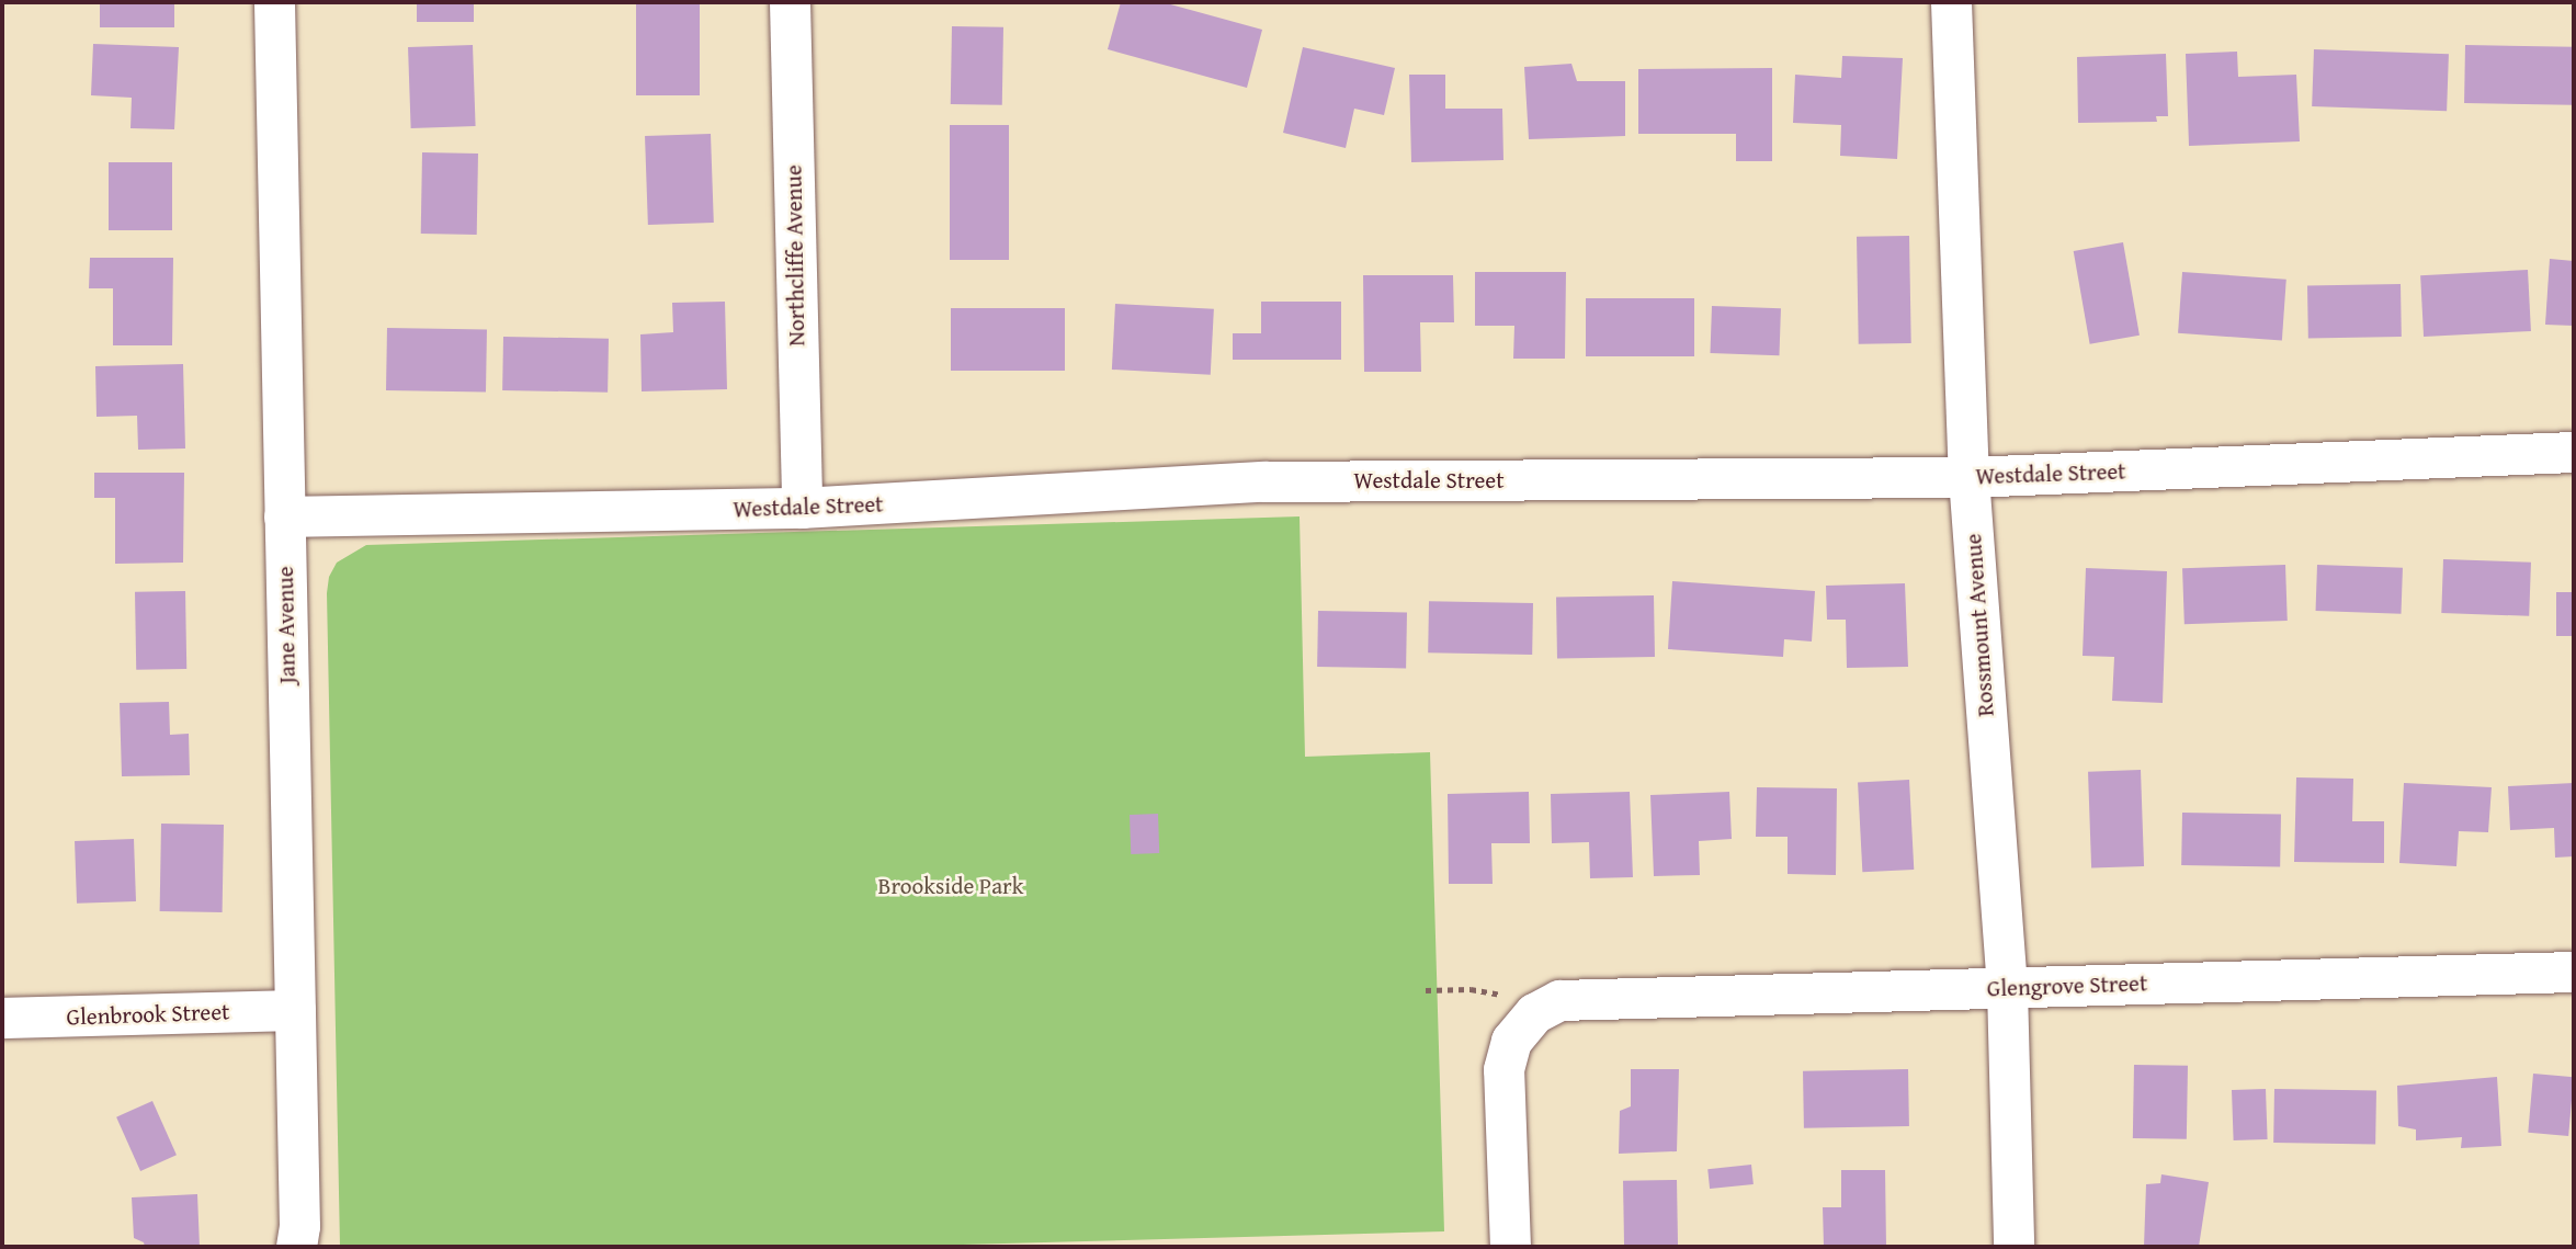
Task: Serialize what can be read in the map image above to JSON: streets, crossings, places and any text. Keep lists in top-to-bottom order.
{
  "streets": {
    "street": [
      "Northcliffe Avenue",
      "Westdale Street",
      "Jane Avenue",
      "Rossmount Avenue",
      "Glengrove Street",
      "Glenbrook Street"
    ]
  },
  "crossings": [
    ["Northcliffe Avenue", "Westdale Street"],
    ["Westdale Street", "Jane Avenue"],
    ["Westdale Street", "Rossmount Avenue"],
    ["Jane Avenue", "Glenbrook Street"],
    ["Rossmount Avenue", "Glengrove Street"]
  ],
  "parks": ["Brookside Park"]
}
